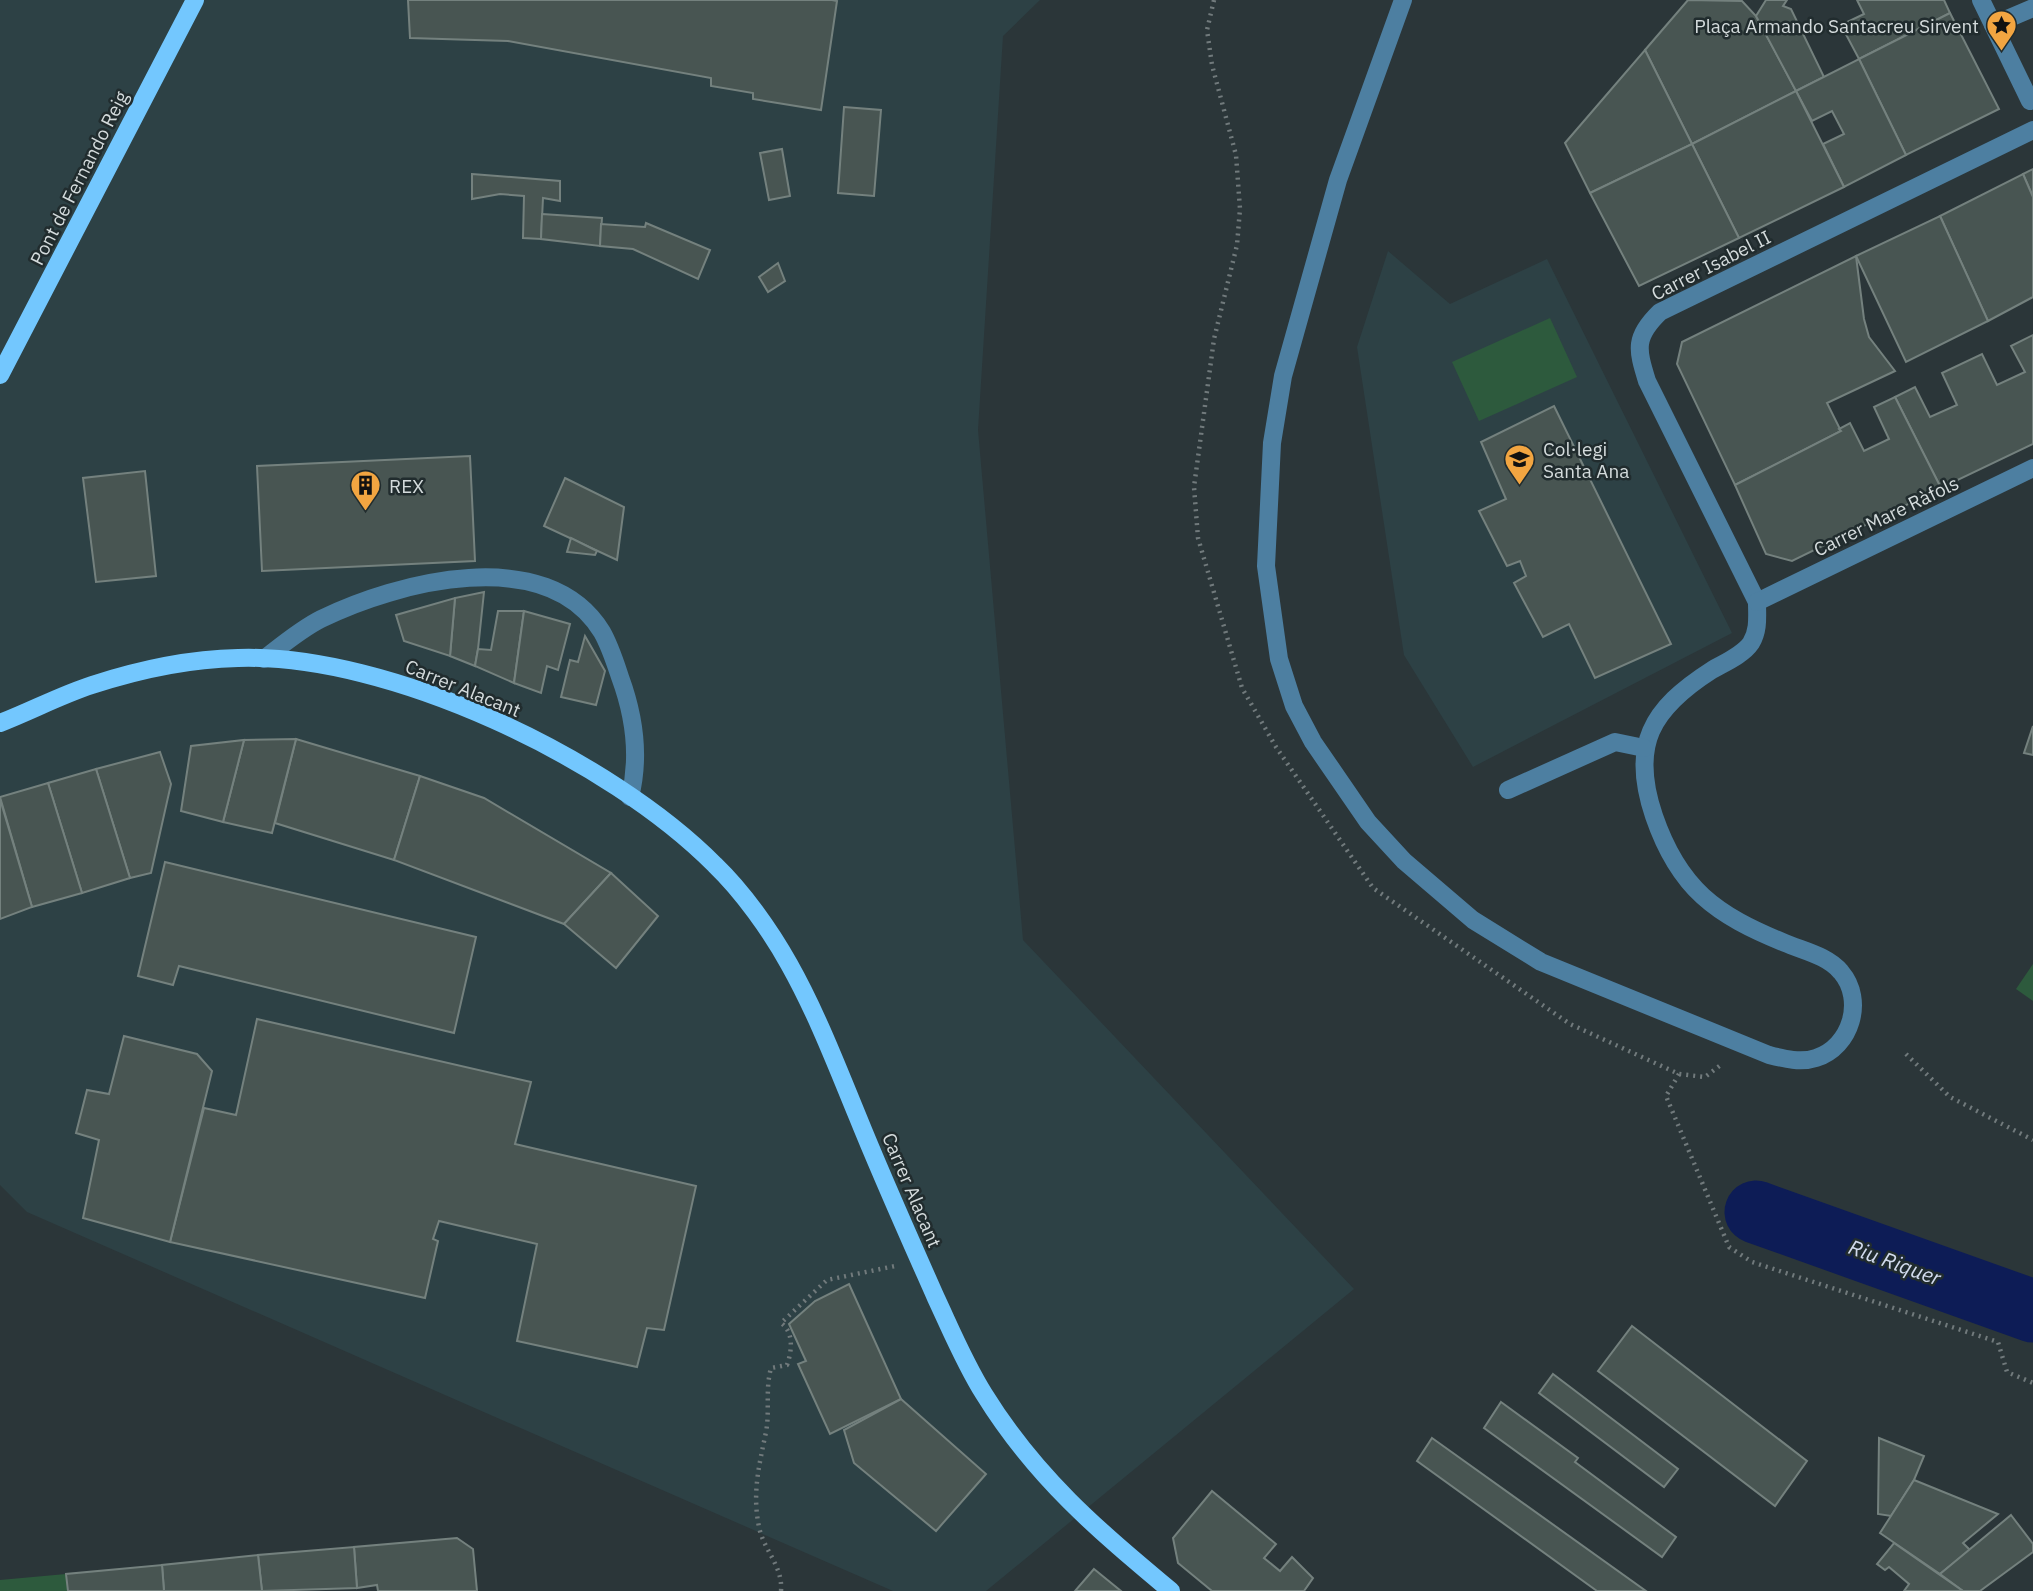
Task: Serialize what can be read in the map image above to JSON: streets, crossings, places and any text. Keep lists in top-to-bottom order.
{
  "streets": {
    "main road": ["Pont de Fernando Reig", "Carrer Alacant"],
    "street": ["Carrer Isabel II", "Carrer Mare Ràfols"]
  },
  "crossings": [
    ["Carrer Isabel II", "Carrer Mare Ràfols"]
  ],
  "water": ["Riu Riquer"],
  "places": {
    "place": ["Plaça Armando Santacreu Sirvent"],
    "school or university": ["Col·legi Santa Ana"],
    "building": ["REX"]
  }
}
